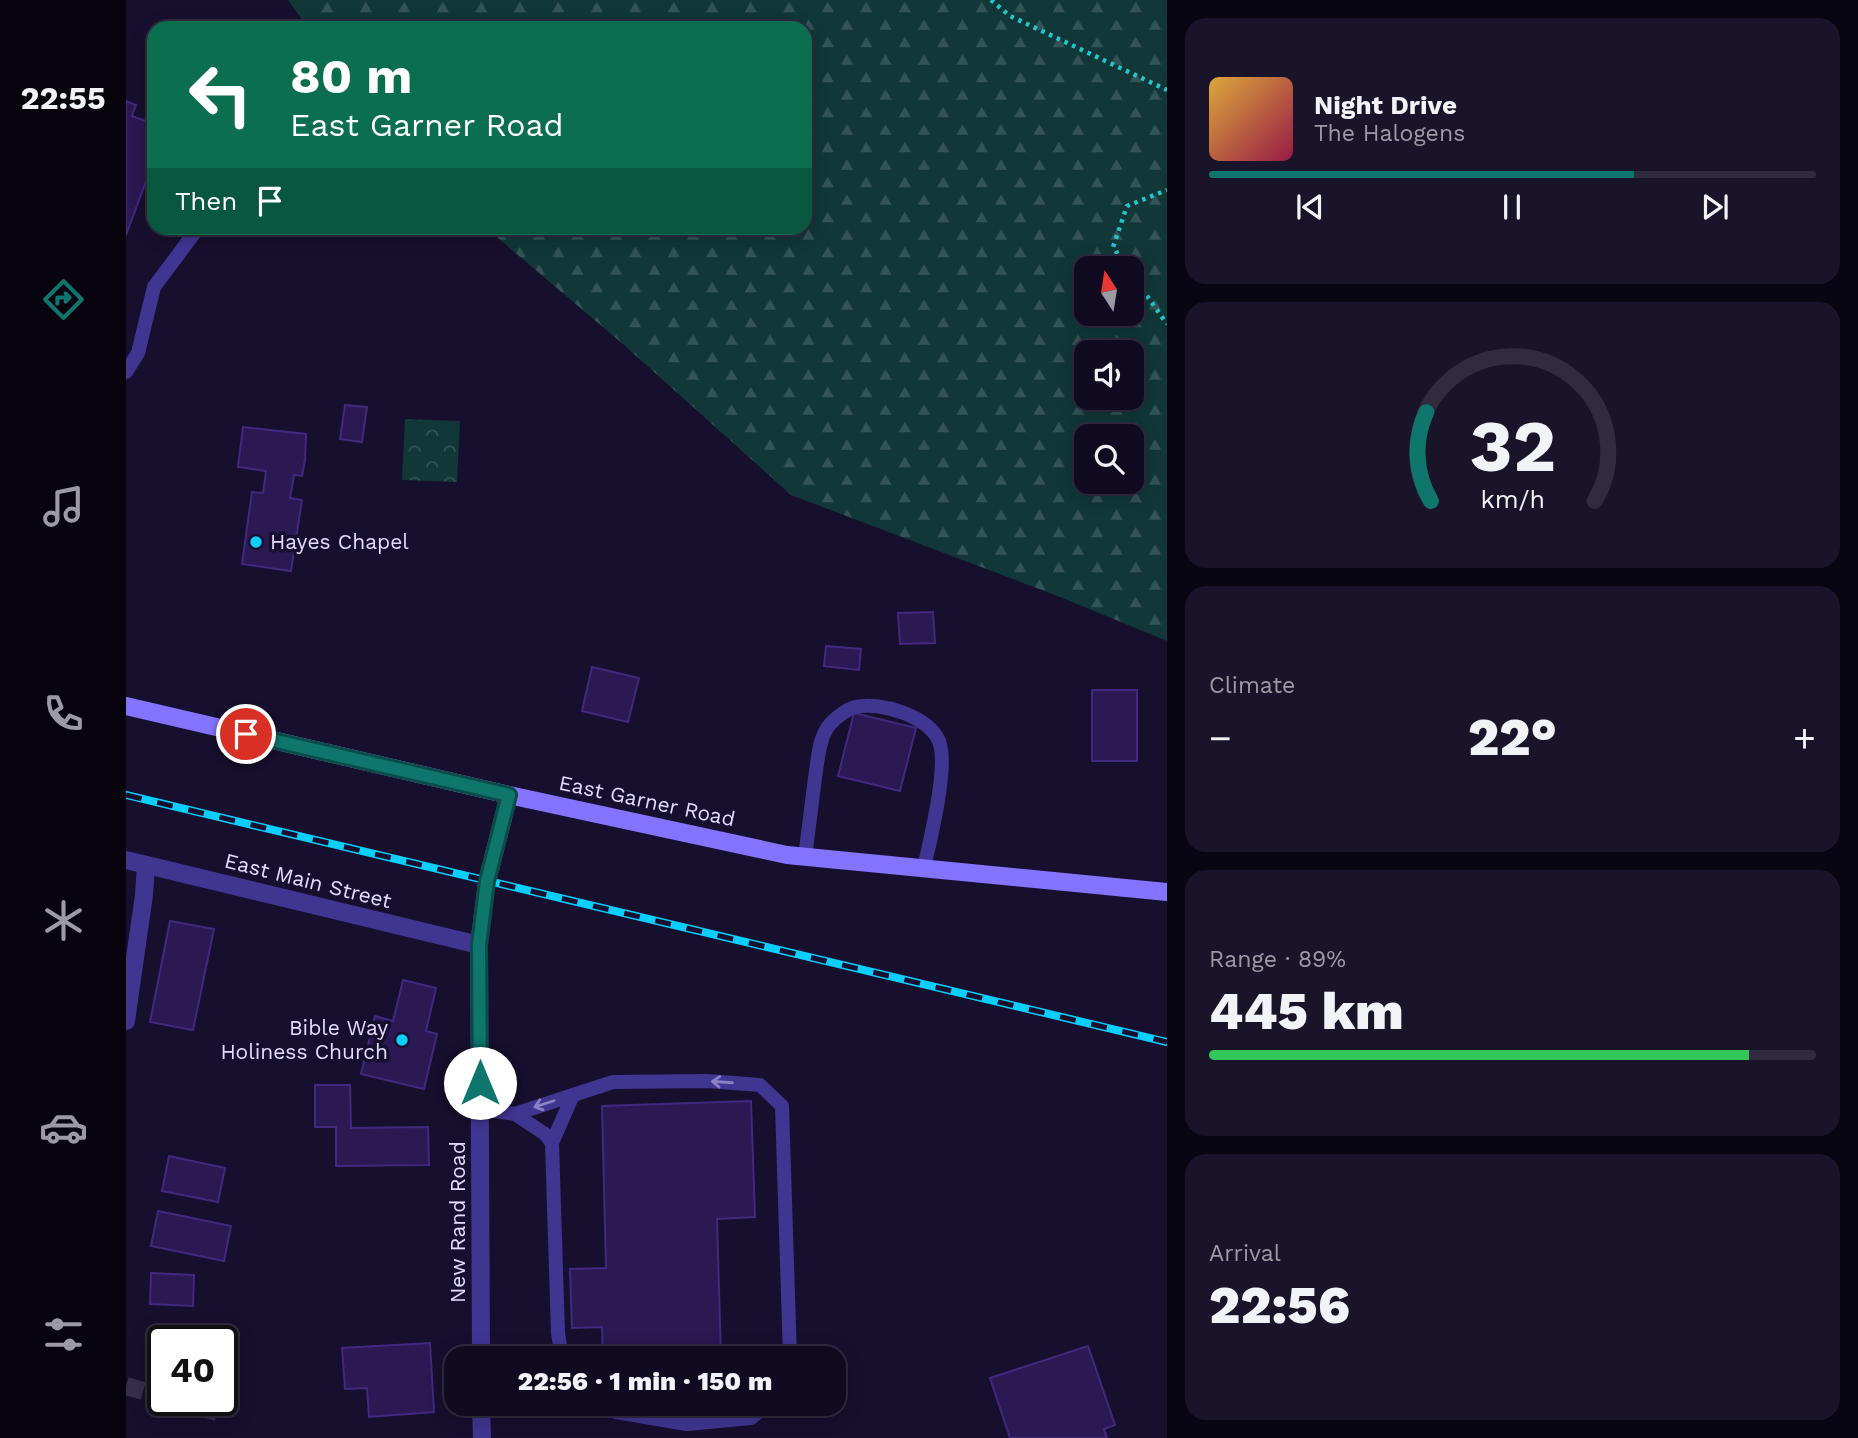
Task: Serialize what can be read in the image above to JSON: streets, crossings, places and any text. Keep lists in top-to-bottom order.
{
  "streets": {
    "main road": ["East Garner Road"],
    "street": ["East Main Street", "New Rand Road"]
  },
  "crossings": [
    ["East Garner Road", "New Rand Road"],
    ["East Main Street", "New Rand Road"]
  ],
  "places": ["Hayes Chapel", "Bible Way Holiness Church"],
  "north": "top",
  "page": {
    "tabs": "22:55",
    "turn": ["80 m", "East Garner Road"],
    "song": ["Night Drive", "The Halogens"],
    "then": "Then",
    "tile": [
      "Climate",
      ["Range · 89%", "445 km"],
      ["Arrival", "22:56"]
    ],
    "heat": ["−", "22°", "+"],
    "limit": "40",
    "trip": "22:56 · 1 min · 150 m",
    "gauge": ["32", "km/h"]
  }
}
